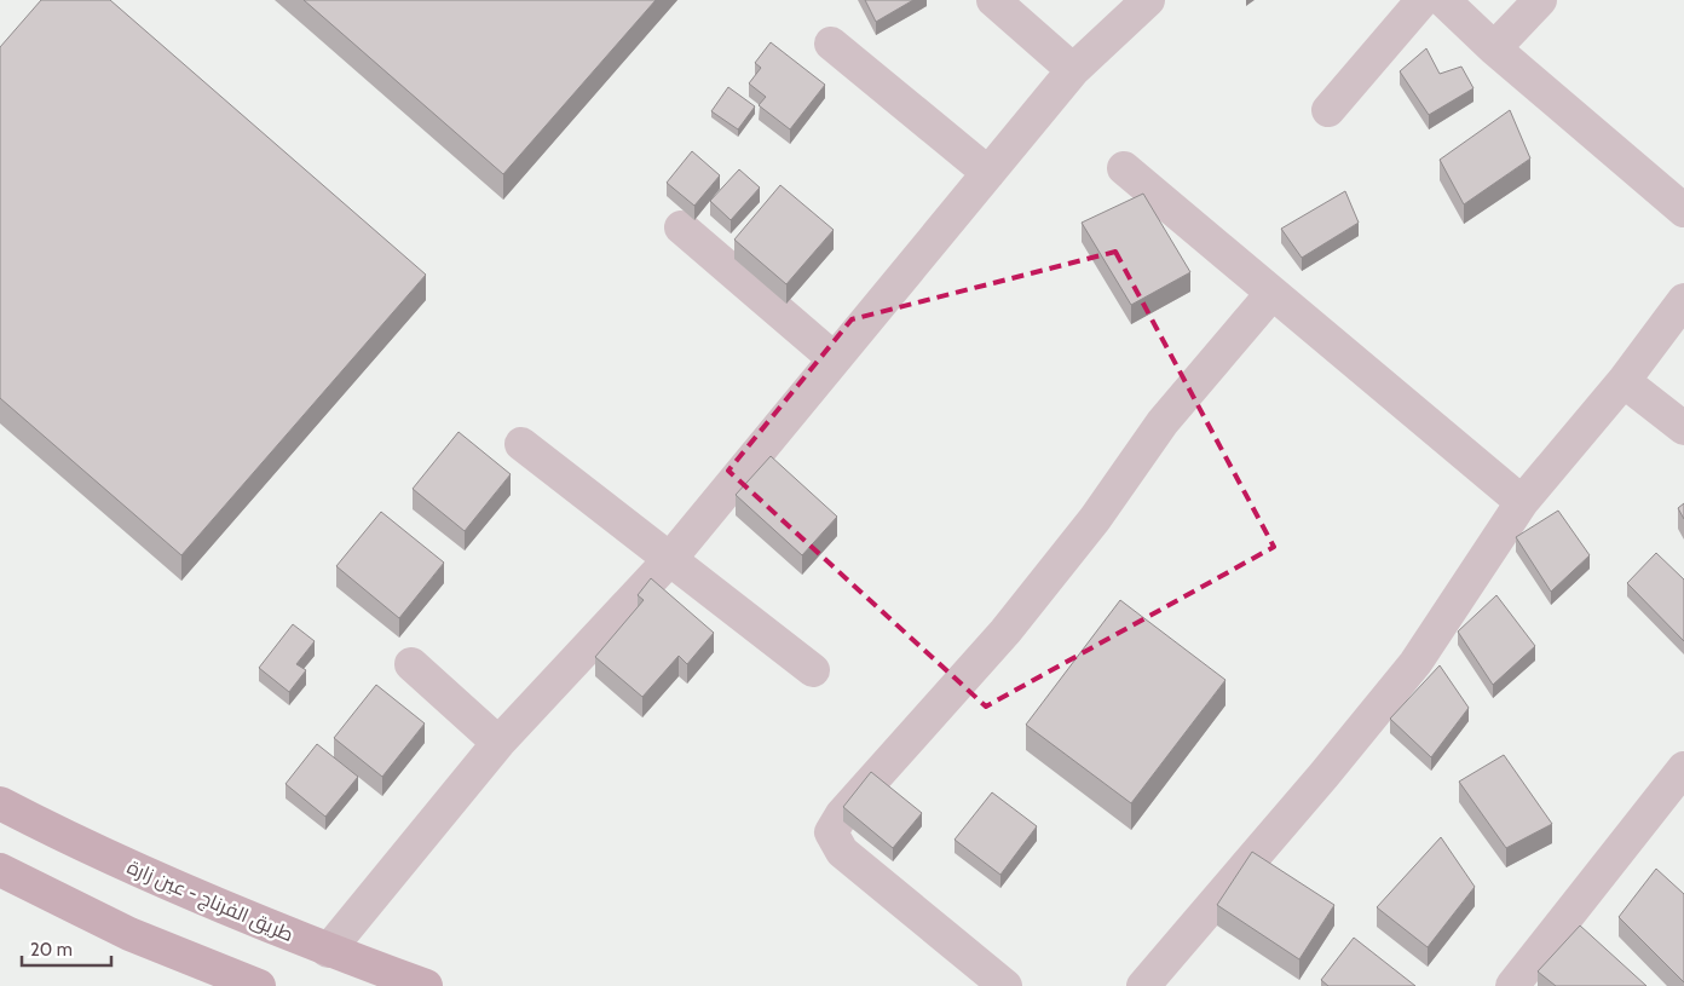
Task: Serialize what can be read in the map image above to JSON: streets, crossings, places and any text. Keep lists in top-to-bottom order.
{
  "streets": {
    "main road": ["طريق الفرناج - عين زارة"]
  },
  "scale_bar": "20 m"
}
